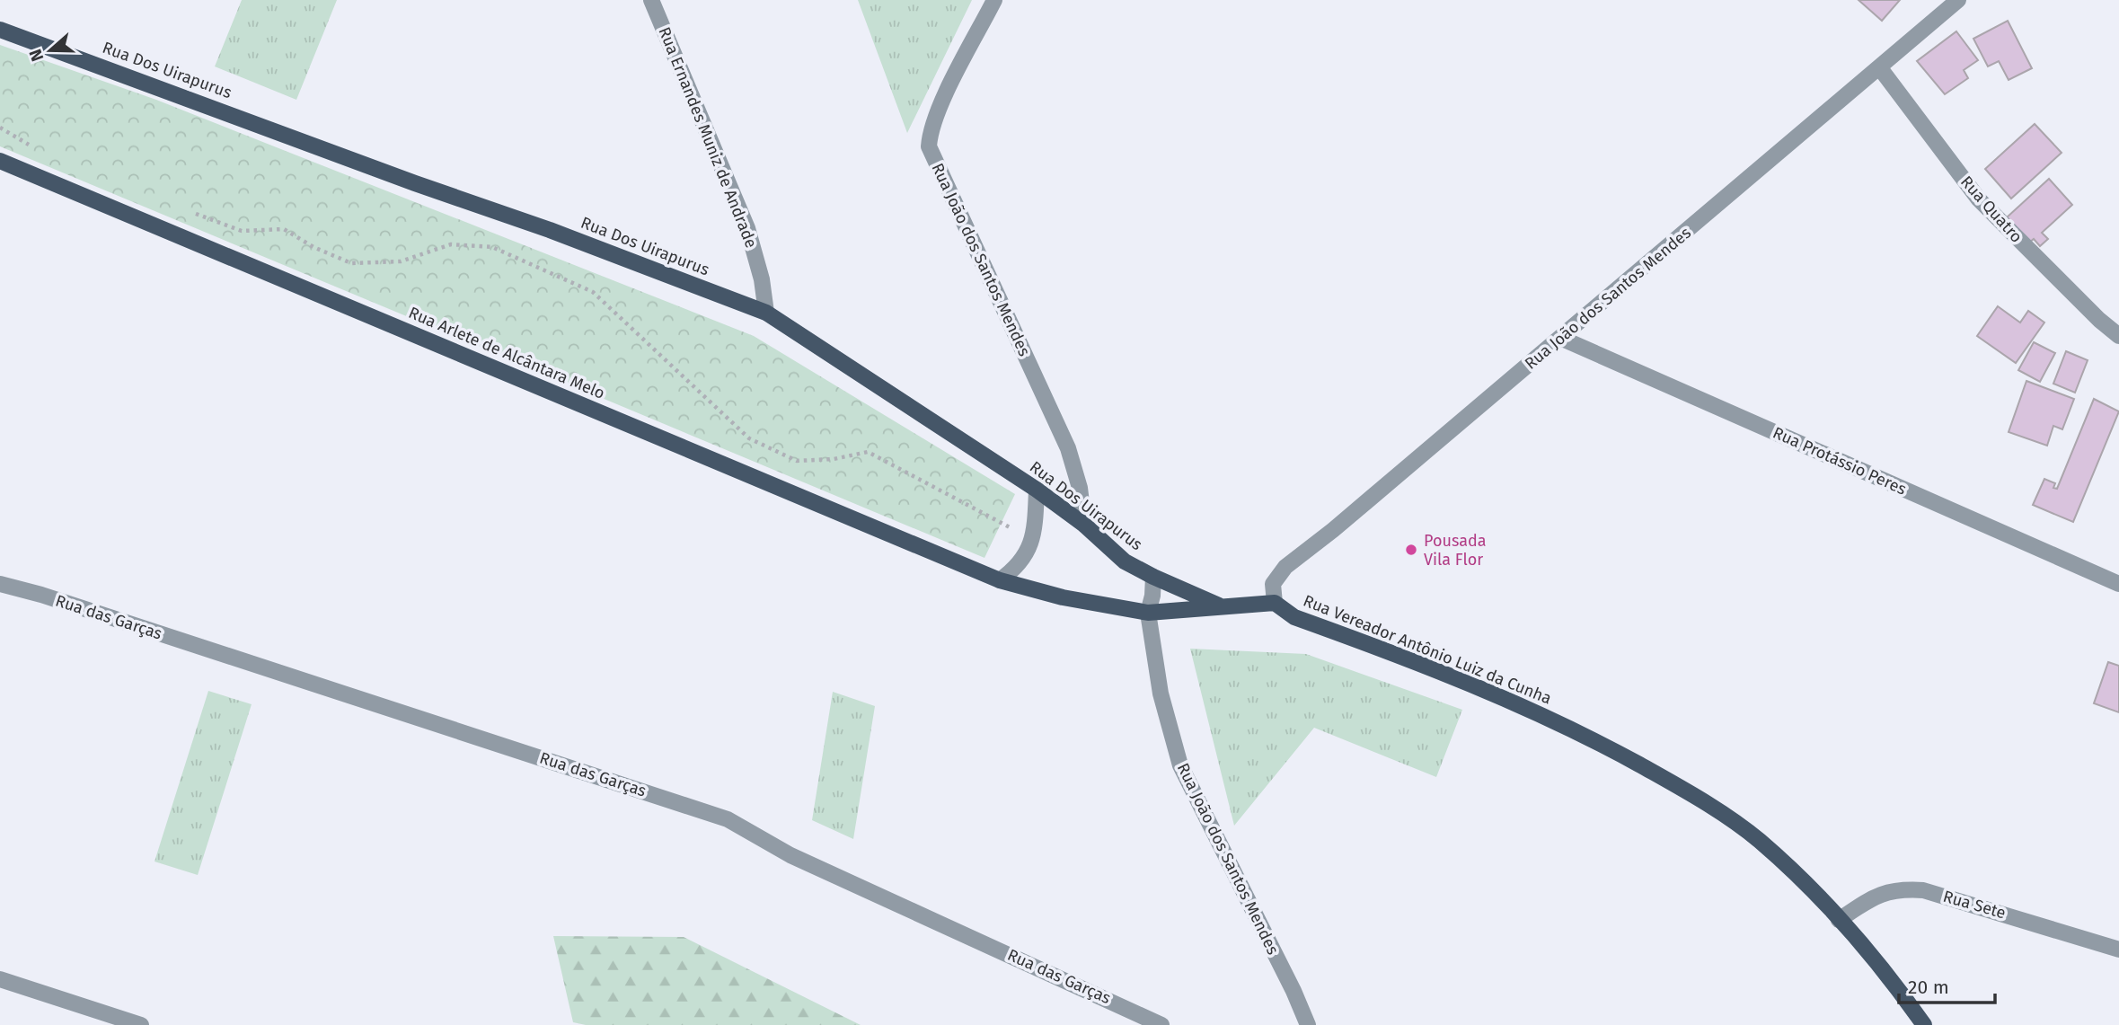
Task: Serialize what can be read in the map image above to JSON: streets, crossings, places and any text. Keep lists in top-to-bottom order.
{
  "streets": {
    "main road": ["Rua Dos Uirapurus", "Rua Arlete de Alcântara Melo", "Rua Vereador Antônio Luiz da Cunha"],
    "street": [
      "Rua Ernandes Muniz de Andrade",
      "Rua Quatro",
      "Rua João dos Santos Mendes",
      "Rua Protássio Peres",
      "Rua das Garças",
      "Rua Sete"
    ]
  },
  "crossings": [
    ["Rua Dos Uirapurus", "Rua Ernandes Muniz de Andrade"],
    ["Rua Dos Uirapurus", "Rua João dos Santos Mendes"],
    ["Rua Dos Uirapurus", "Rua Arlete de Alcântara Melo"],
    ["Rua Quatro", "Rua João dos Santos Mendes"],
    ["Rua João dos Santos Mendes", "Rua Arlete de Alcântara Melo"],
    ["Rua João dos Santos Mendes", "Rua Protássio Peres"],
    ["Rua João dos Santos Mendes", "Rua Vereador Antônio Luiz da Cunha"],
    ["Rua Vereador Antônio Luiz da Cunha", "Rua Sete"]
  ],
  "places": ["Pousada Vila Flor"],
  "scale_bar": "20 m",
  "north": "left"
}
